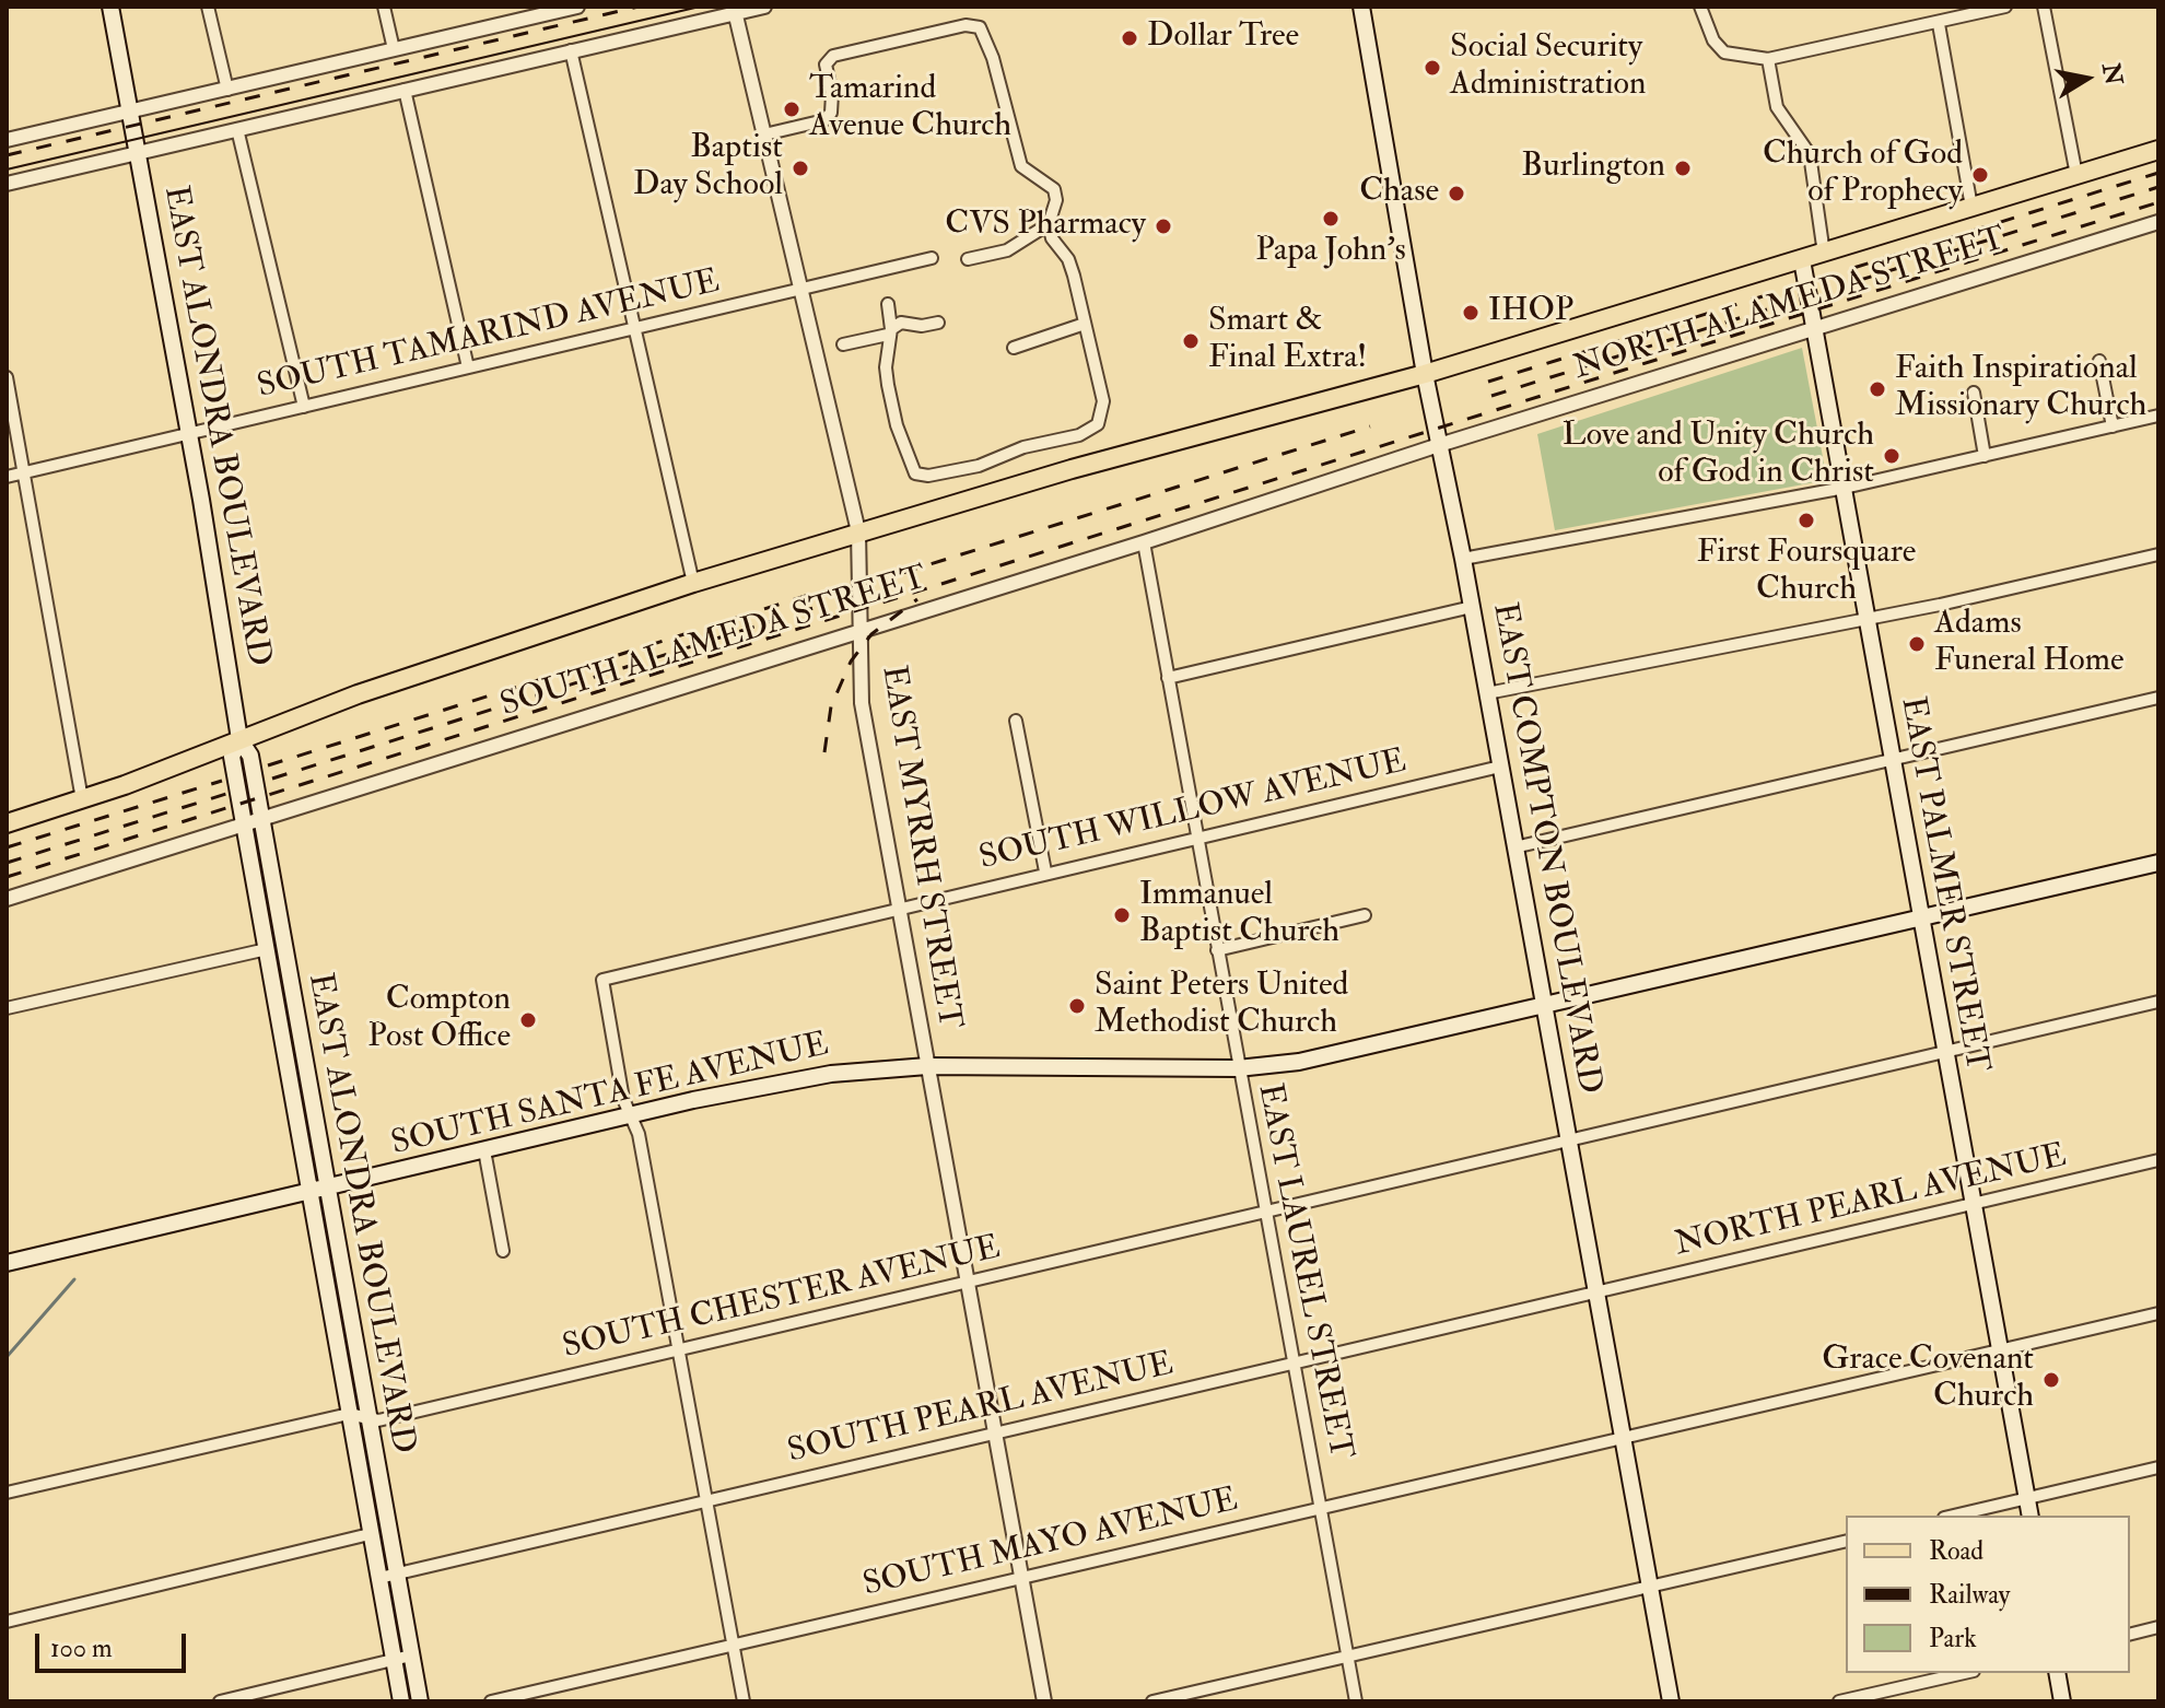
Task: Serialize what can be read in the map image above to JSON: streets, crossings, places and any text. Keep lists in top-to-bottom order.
{
  "streets": {
    "main road": [
      "NORTH ALAMEDA STREET",
      "EAST ALONDRA BOULEVARD",
      "SOUTH ALAMEDA STREET",
      "EAST COMPTON BOULEVARD",
      "EAST PALMER STREET",
      "SOUTH SANTA FE AVENUE"
    ],
    "street": [
      "SOUTH TAMARIND AVENUE",
      "SOUTH WILLOW AVENUE",
      "EAST MYRRH STREET",
      "NORTH PEARL AVENUE",
      "EAST LAUREL STREET",
      "SOUTH CHESTER AVENUE",
      "SOUTH PEARL AVENUE",
      "SOUTH MAYO AVENUE"
    ]
  },
  "crossings": [
    ["NORTH ALAMEDA STREET", "SOUTH ALAMEDA STREET"],
    ["NORTH ALAMEDA STREET", "EAST COMPTON BOULEVARD"],
    ["NORTH ALAMEDA STREET", "EAST PALMER STREET"],
    ["SOUTH TAMARIND AVENUE", "EAST ALONDRA BOULEVARD"],
    ["SOUTH TAMARIND AVENUE", "EAST MYRRH STREET"],
    ["EAST ALONDRA BOULEVARD", "SOUTH ALAMEDA STREET"],
    ["EAST ALONDRA BOULEVARD", "SOUTH SANTA FE AVENUE"],
    ["EAST ALONDRA BOULEVARD", "SOUTH CHESTER AVENUE"],
    ["EAST ALONDRA BOULEVARD", "SOUTH PEARL AVENUE"],
    ["SOUTH ALAMEDA STREET", "EAST MYRRH STREET"],
    ["SOUTH ALAMEDA STREET", "EAST COMPTON BOULEVARD"],
    ["SOUTH ALAMEDA STREET", "EAST LAUREL STREET"],
    ["SOUTH WILLOW AVENUE", "EAST MYRRH STREET"],
    ["SOUTH WILLOW AVENUE", "EAST COMPTON BOULEVARD"],
    ["SOUTH WILLOW AVENUE", "SOUTH SANTA FE AVENUE"],
    ["SOUTH WILLOW AVENUE", "EAST LAUREL STREET"],
    ["EAST MYRRH STREET", "SOUTH SANTA FE AVENUE"],
    ["EAST MYRRH STREET", "SOUTH CHESTER AVENUE"],
    ["EAST MYRRH STREET", "SOUTH PEARL AVENUE"],
    ["EAST MYRRH STREET", "SOUTH MAYO AVENUE"],
    ["EAST COMPTON BOULEVARD", "SOUTH SANTA FE AVENUE"],
    ["EAST COMPTON BOULEVARD", "NORTH PEARL AVENUE"],
    ["EAST COMPTON BOULEVARD", "SOUTH CHESTER AVENUE"],
    ["EAST COMPTON BOULEVARD", "SOUTH PEARL AVENUE"],
    ["EAST COMPTON BOULEVARD", "SOUTH MAYO AVENUE"],
    ["EAST PALMER STREET", "SOUTH SANTA FE AVENUE"],
    ["EAST PALMER STREET", "NORTH PEARL AVENUE"],
    ["EAST PALMER STREET", "SOUTH CHESTER AVENUE"],
    ["EAST PALMER STREET", "SOUTH MAYO AVENUE"],
    ["SOUTH SANTA FE AVENUE", "EAST LAUREL STREET"],
    ["NORTH PEARL AVENUE", "SOUTH PEARL AVENUE"],
    ["EAST LAUREL STREET", "SOUTH CHESTER AVENUE"],
    ["EAST LAUREL STREET", "SOUTH PEARL AVENUE"],
    ["EAST LAUREL STREET", "SOUTH MAYO AVENUE"]
  ],
  "places": [
    "Dollar Tree",
    "Social Security Administration",
    "Tamarind Avenue Church",
    "Baptist Day School",
    "Burlington",
    "Church of God of Prophecy",
    "Chase",
    "Papa John's",
    "CVS Pharmacy",
    "IHOP",
    "Smart & Final Extra!",
    "Faith Inspirational Missionary Church",
    "Love and Unity Church of God in Christ",
    "First Foursquare Church",
    "Adams Funeral Home",
    "Immanuel Baptist Church",
    "Saint Peters United Methodist Church",
    "Compton Post Office",
    "Grace Covenant Church"
  ],
  "legend": ["Road", "Railway", "Park"],
  "scale_bar": "100 m",
  "north": "right"
}
